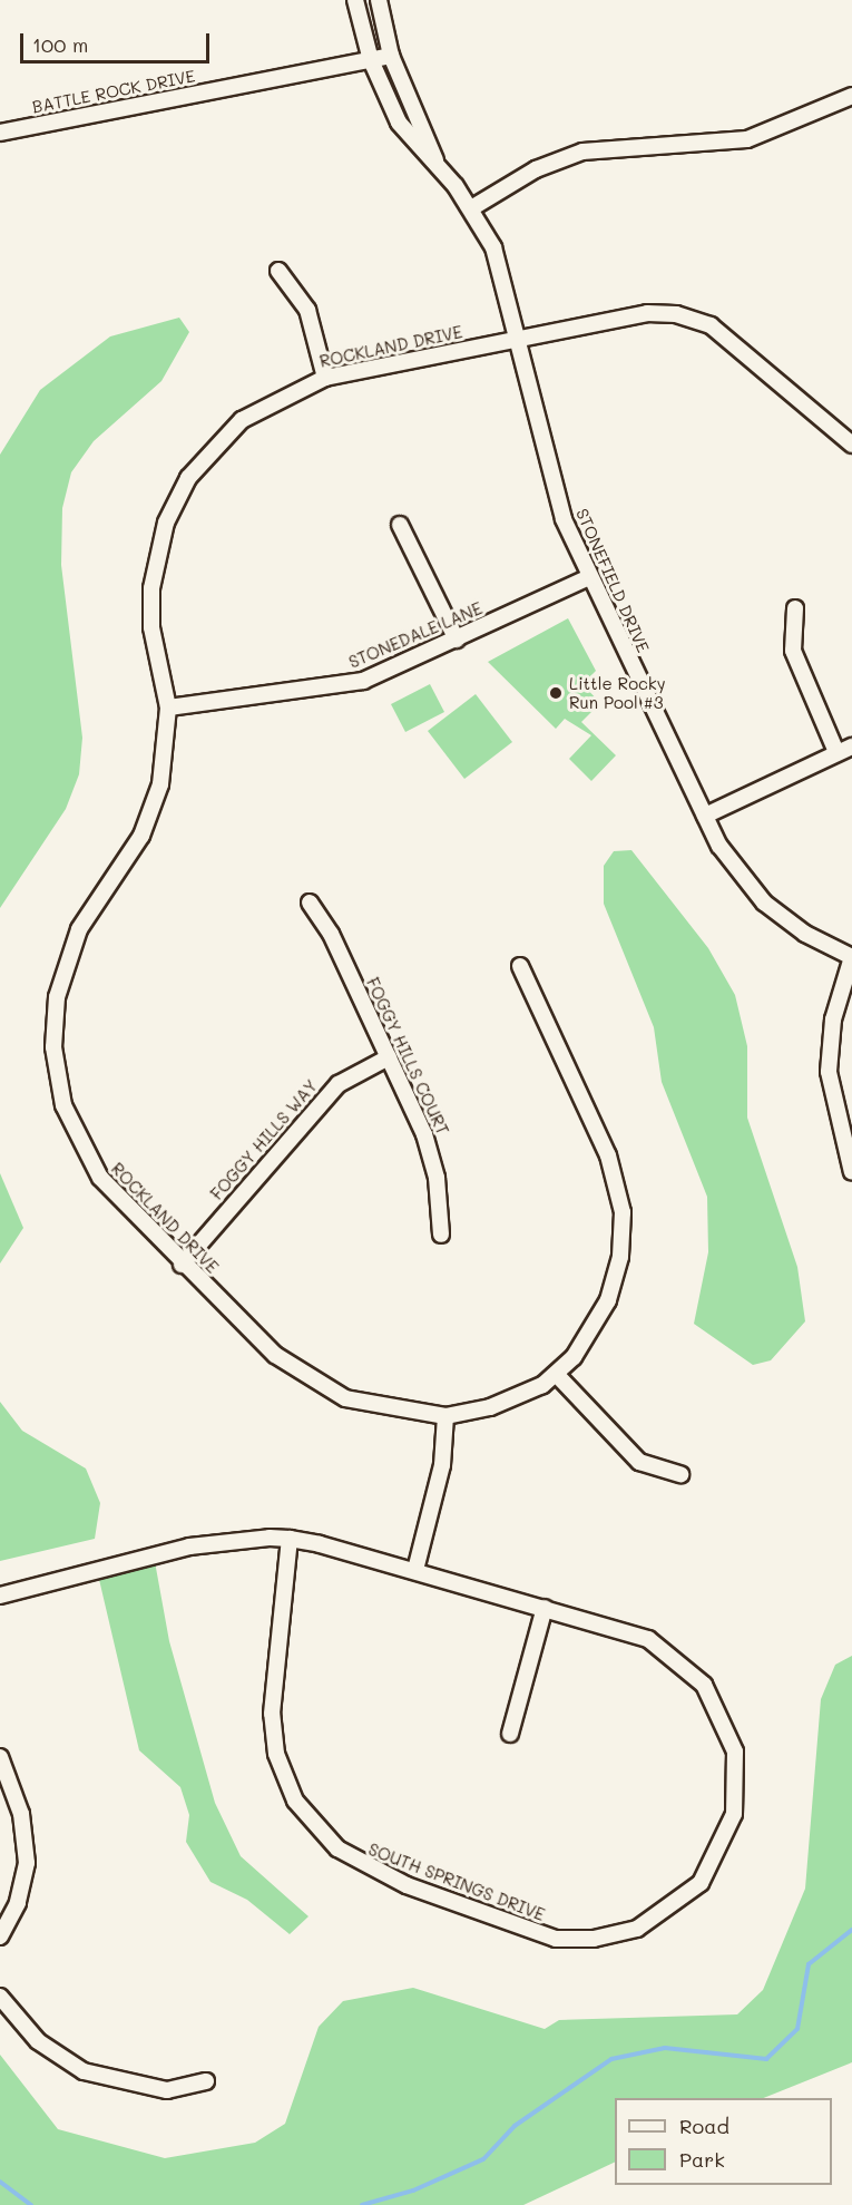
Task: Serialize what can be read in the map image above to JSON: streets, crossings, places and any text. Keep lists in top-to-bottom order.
{
  "streets": {
    "street": [
      "BATTLE ROCK DRIVE",
      "ROCKLAND DRIVE",
      "STONEFIELD DRIVE",
      "STONEDALE LANE",
      "FOGGY HILLS COURT",
      "FOGGY HILLS WAY",
      "SOUTH SPRINGS DRIVE"
    ]
  },
  "crossings": [
    ["BATTLE ROCK DRIVE", "STONEFIELD DRIVE"],
    ["ROCKLAND DRIVE", "STONEFIELD DRIVE"],
    ["ROCKLAND DRIVE", "STONEDALE LANE"],
    ["ROCKLAND DRIVE", "FOGGY HILLS WAY"],
    ["STONEFIELD DRIVE", "STONEDALE LANE"],
    ["FOGGY HILLS COURT", "FOGGY HILLS WAY"]
  ],
  "places": ["Little Rocky Run Pool #3"],
  "legend": ["Road", "Park"],
  "scale_bar": "100 m"
}
